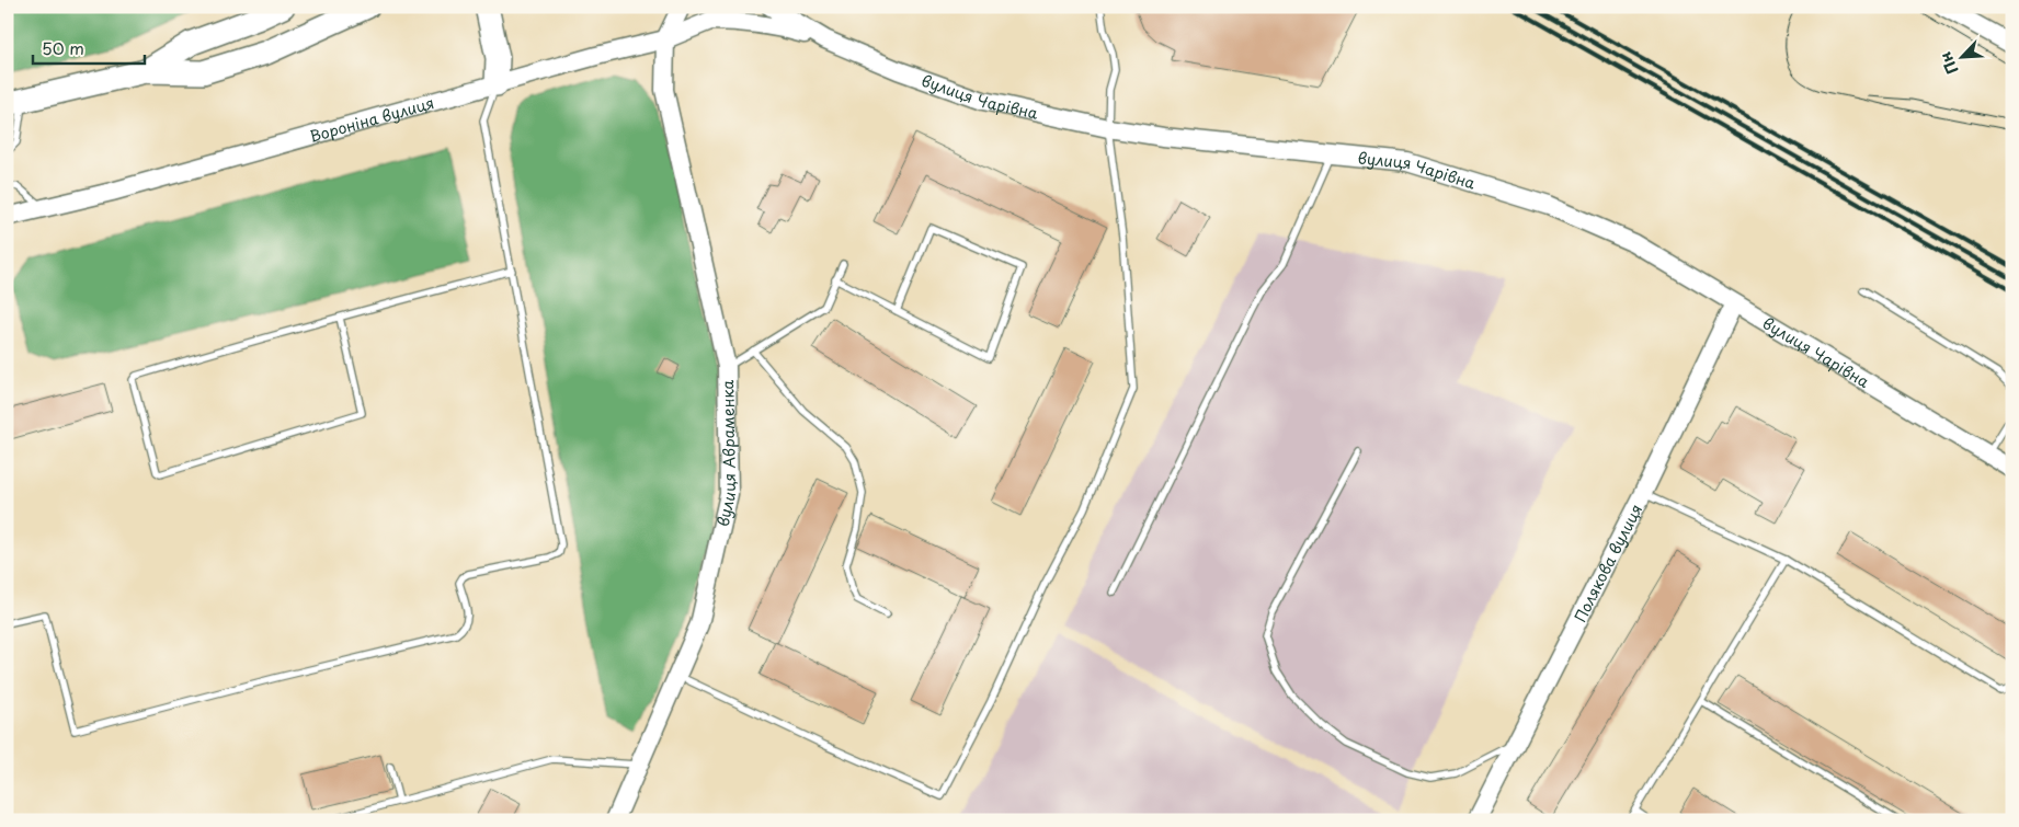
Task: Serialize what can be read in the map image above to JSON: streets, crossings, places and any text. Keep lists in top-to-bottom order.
{
  "streets": {
    "main road": [
      "вулиця Чарівна",
      "Вороніна вулиця",
      "вулиця Авраменка",
      "Полякова вулиця"
    ]
  },
  "crossings": [
    ["вулиця Чарівна", "Полякова вулиця"],
    ["Вороніна вулиця", "вулиця Авраменка"]
  ],
  "scale_bar": "50 m",
  "north": "bottom left"
}
